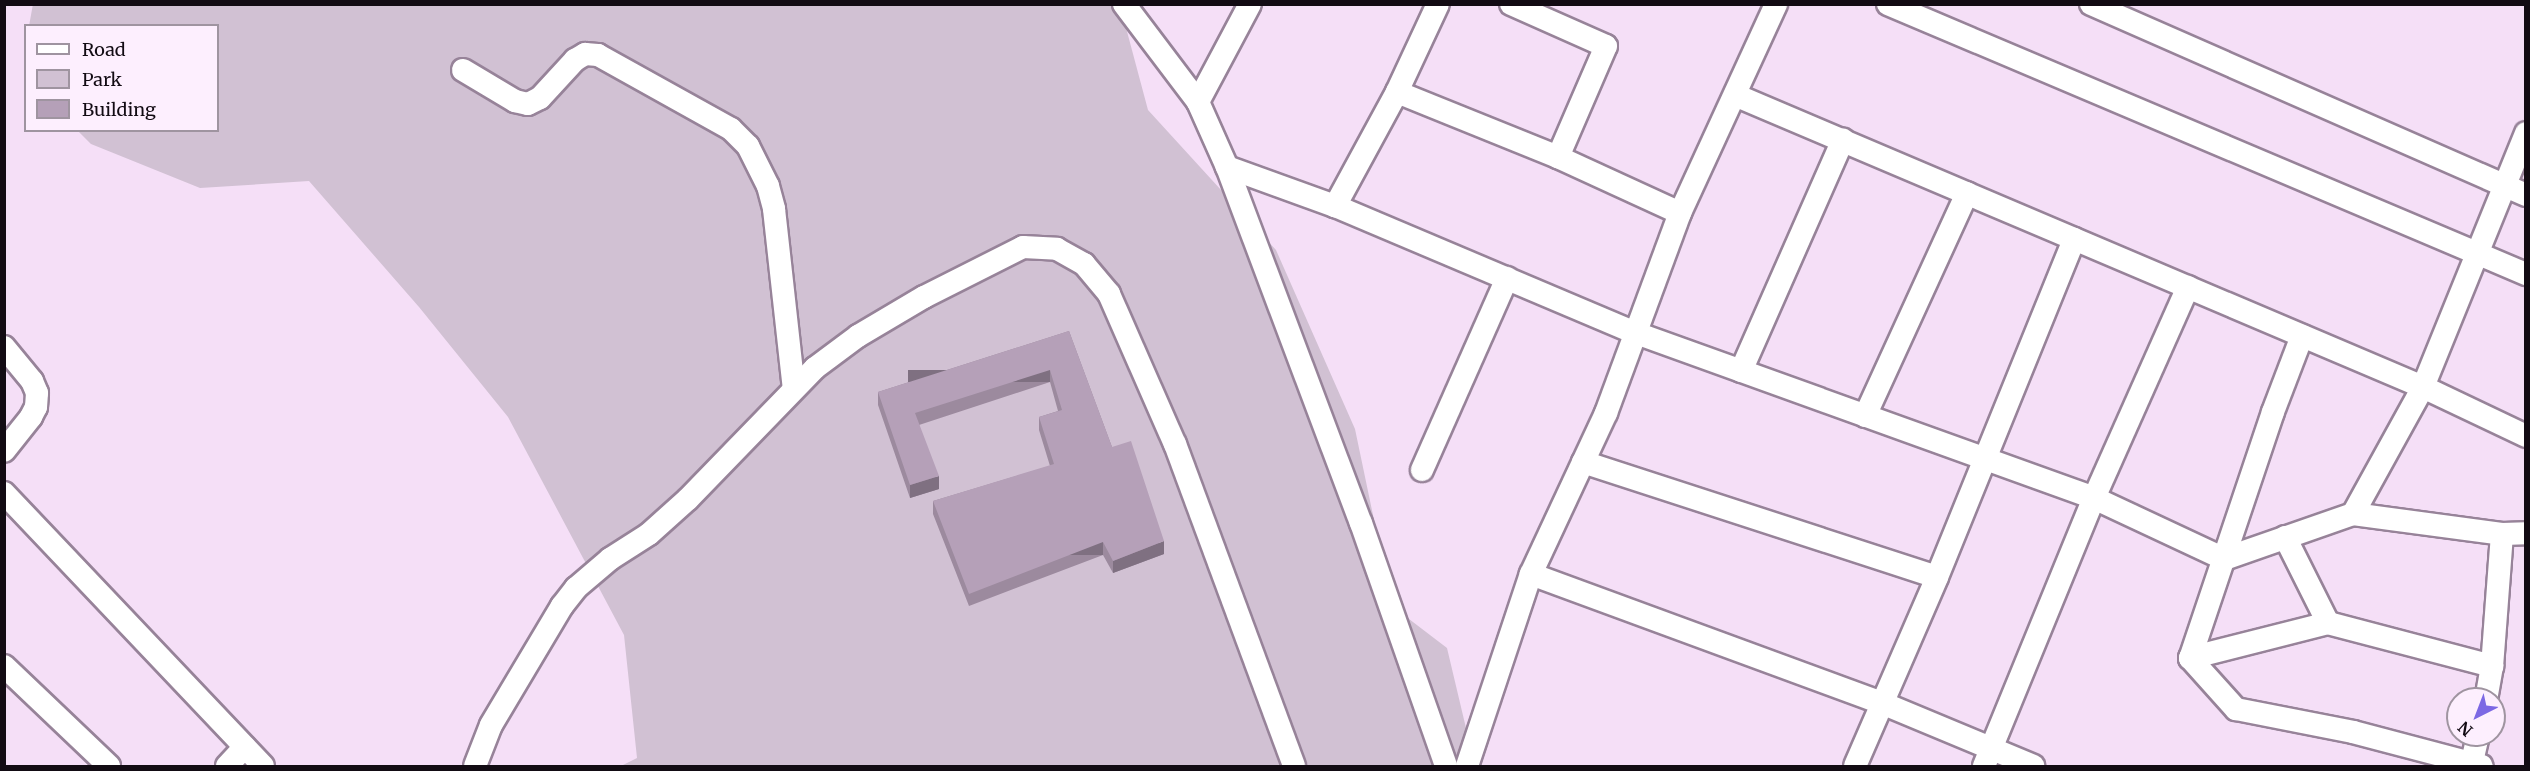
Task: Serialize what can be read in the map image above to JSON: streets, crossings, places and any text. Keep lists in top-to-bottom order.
{
  "legend": ["Road", "Park", "Building"],
  "north": "bottom left"
}
